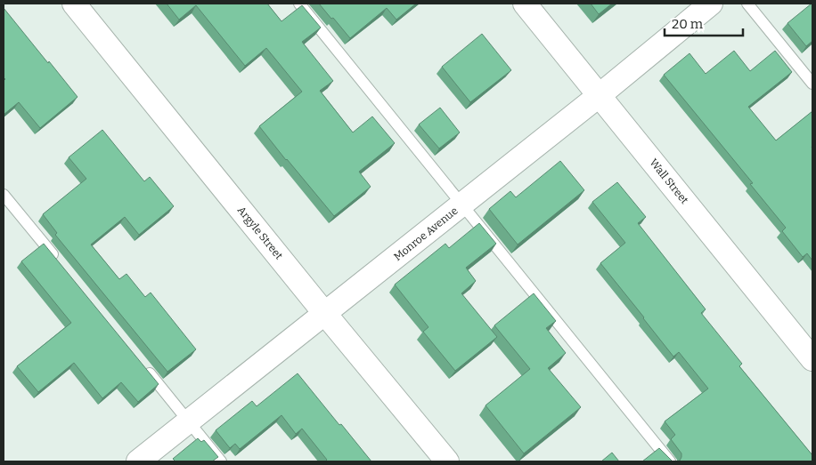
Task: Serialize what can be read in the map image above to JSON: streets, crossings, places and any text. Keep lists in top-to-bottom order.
{
  "streets": {
    "street": ["Wall Street", "Argyle Street", "Monroe Avenue"]
  },
  "crossings": [
    ["Wall Street", "Monroe Avenue"],
    ["Argyle Street", "Monroe Avenue"]
  ],
  "scale_bar": "20 m"
}
